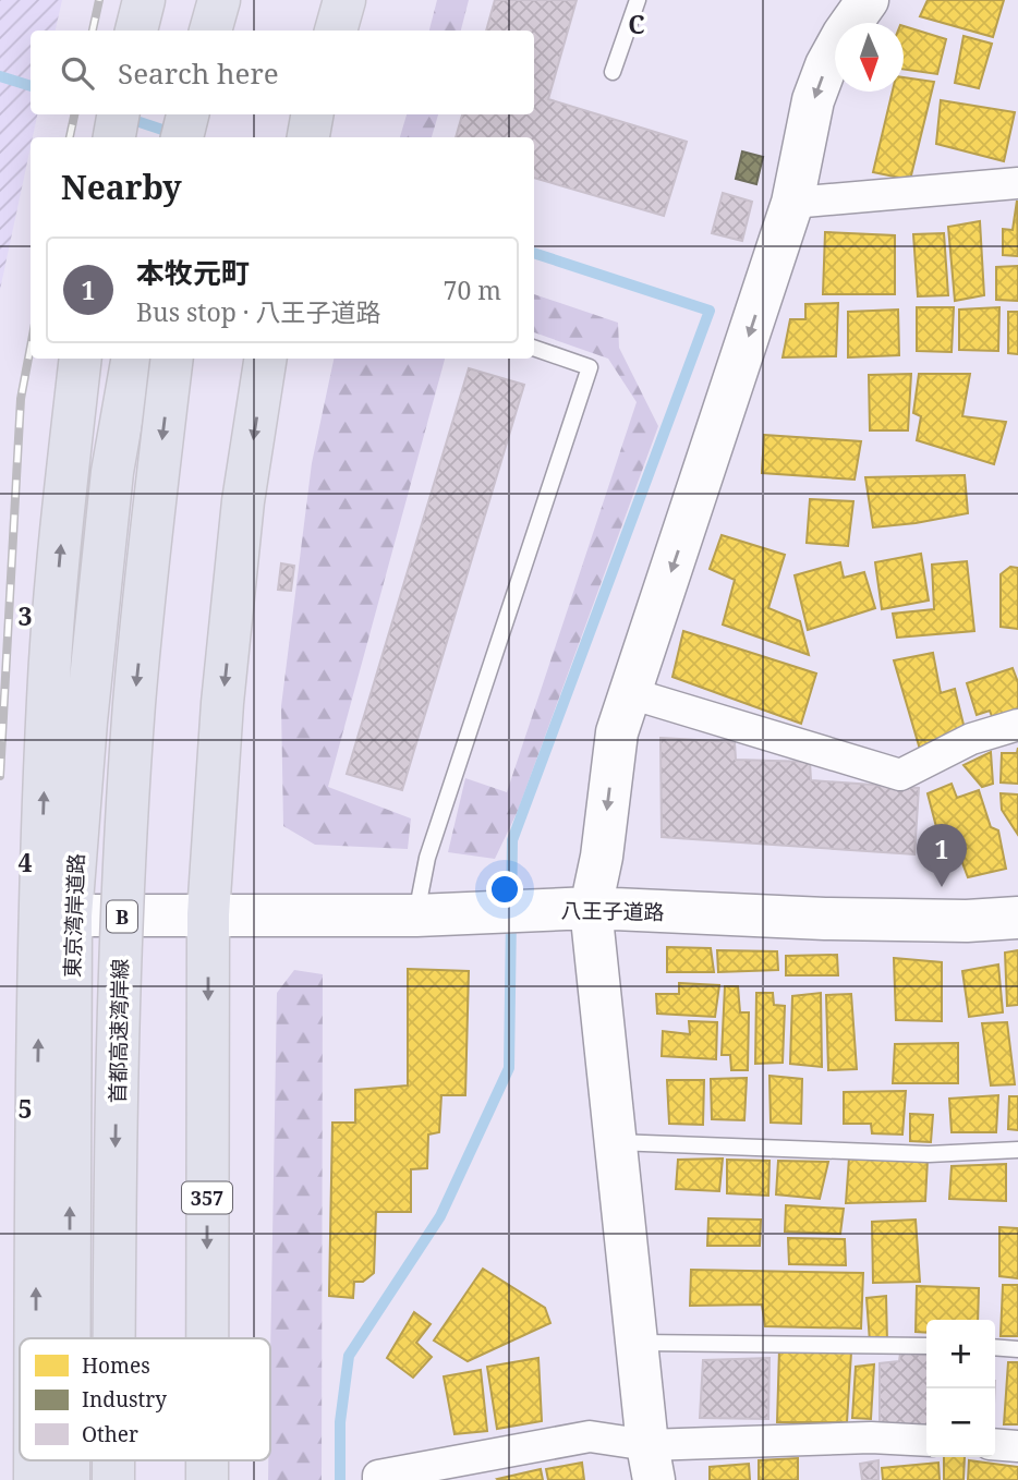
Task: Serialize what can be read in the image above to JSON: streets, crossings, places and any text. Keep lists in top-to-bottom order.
{
  "streets": {
    "highway": [
      "東京湾岸道路",
      "B",
      "首都高速湾岸線",
      "357"
    ],
    "street": ["八王子道路"]
  },
  "crossings": [
    ["八王子道路", "東京湾岸道路"],
    ["八王子道路", "357"]
  ],
  "legend": ["Homes", "Industry", "Other"],
  "north": "bottom",
  "page": {
    "search": "Search here",
    "heading": "Nearby",
    "list": [
      {
        "mark": "1",
        "name": "本牧元町",
        "note": "Bus stop · 八王子道路",
        "value": "70 m"
      }
    ],
    "pins": "1",
    "map_buttons": ["+", "−"]
  },
  "grid": {
    "columns": ["C"],
    "rows": ["3", "4", "5"]
  }
}
